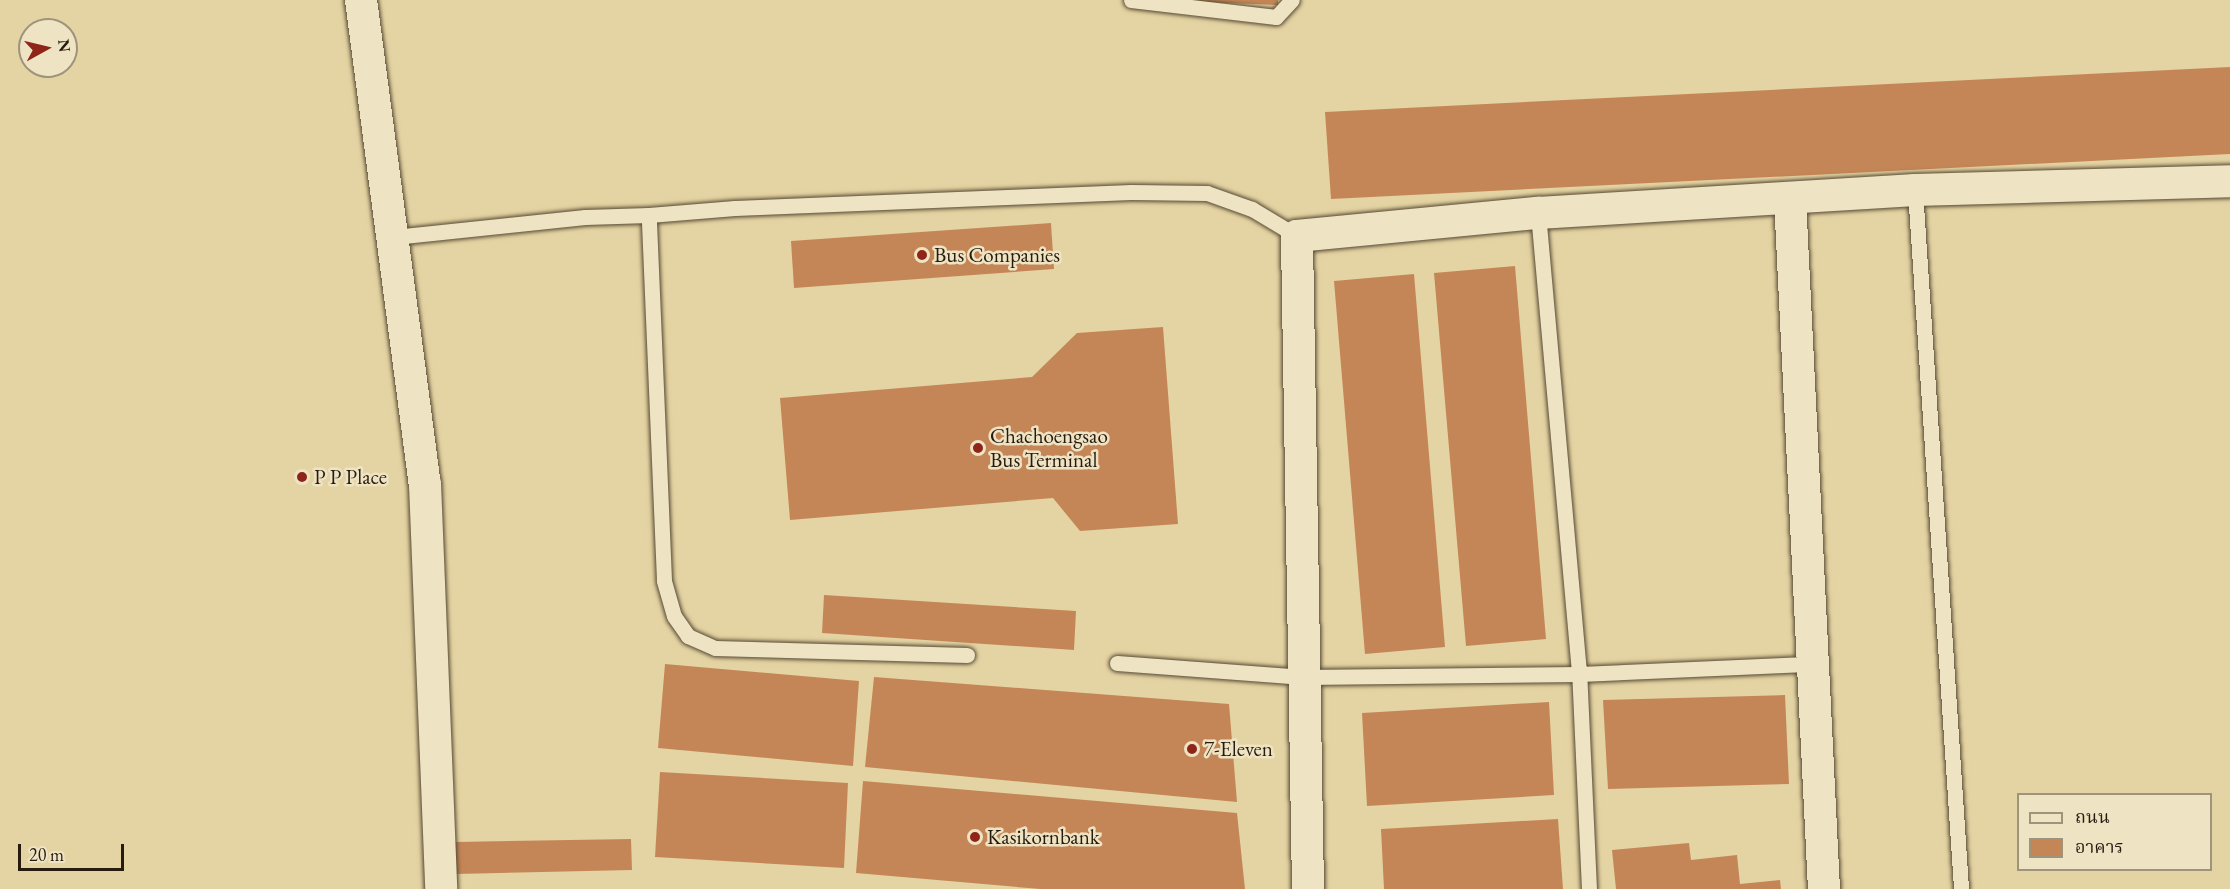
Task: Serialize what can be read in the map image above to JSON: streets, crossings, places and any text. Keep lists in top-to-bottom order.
{
  "places": [
    "Bus Companies",
    "Chachoengsao Bus Terminal",
    "P P Place",
    "7-Eleven",
    "Kasikornbank"
  ],
  "legend": ["ถนน", "อาคาร"],
  "scale_bar": "20 m",
  "north": "right"
}
